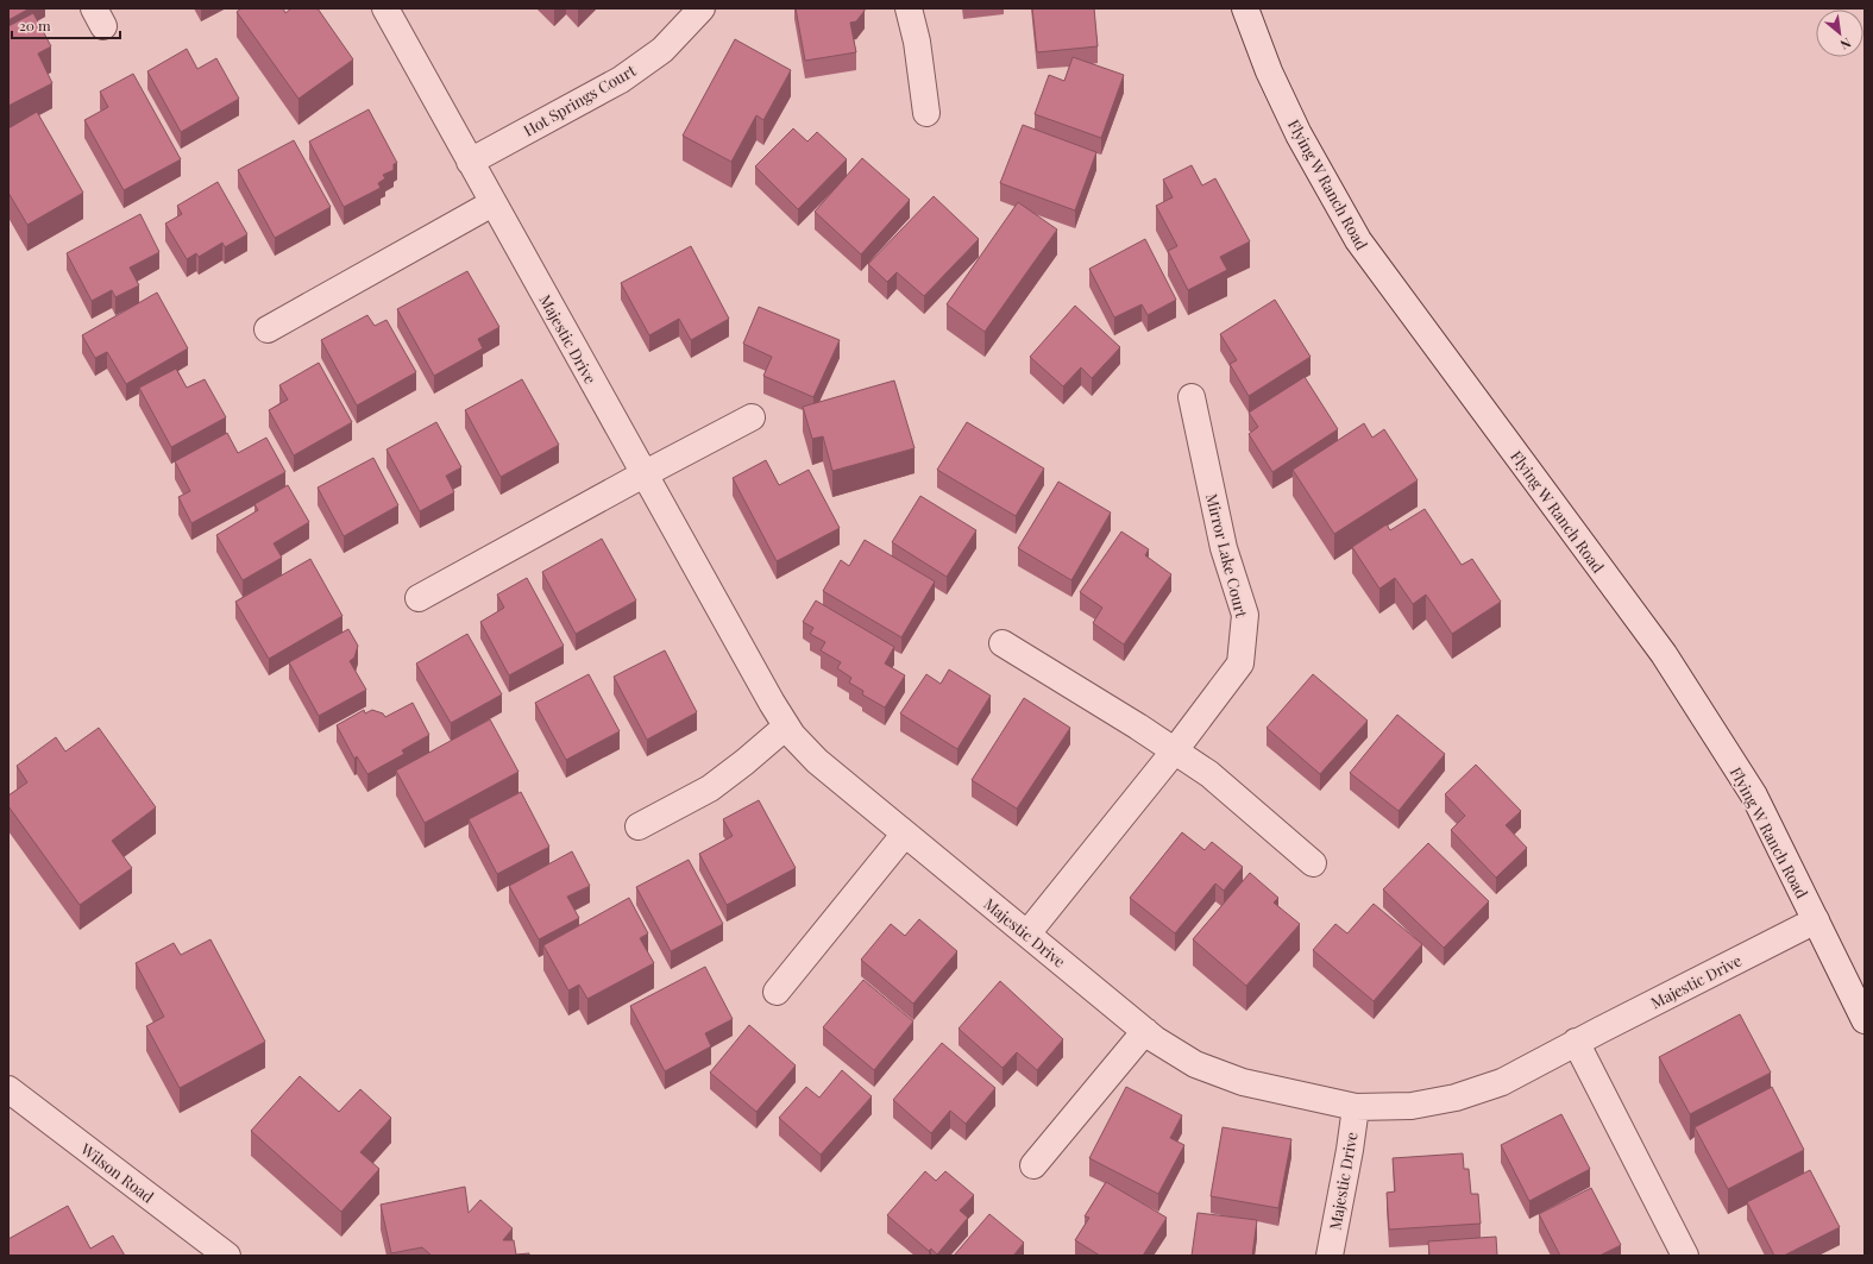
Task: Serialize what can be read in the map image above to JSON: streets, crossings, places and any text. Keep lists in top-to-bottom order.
{
  "streets": {
    "street": [
      "Hot Springs Court",
      "Flying W Ranch Road",
      "Majestic Drive",
      "Mirror Lake Court",
      "Wilson Road"
    ]
  },
  "crossings": [
    ["Hot Springs Court", "Majestic Drive"],
    ["Flying W Ranch Road", "Majestic Drive"],
    ["Majestic Drive", "Mirror Lake Court"]
  ],
  "scale_bar": "20 m",
  "north": "bottom right"
}
